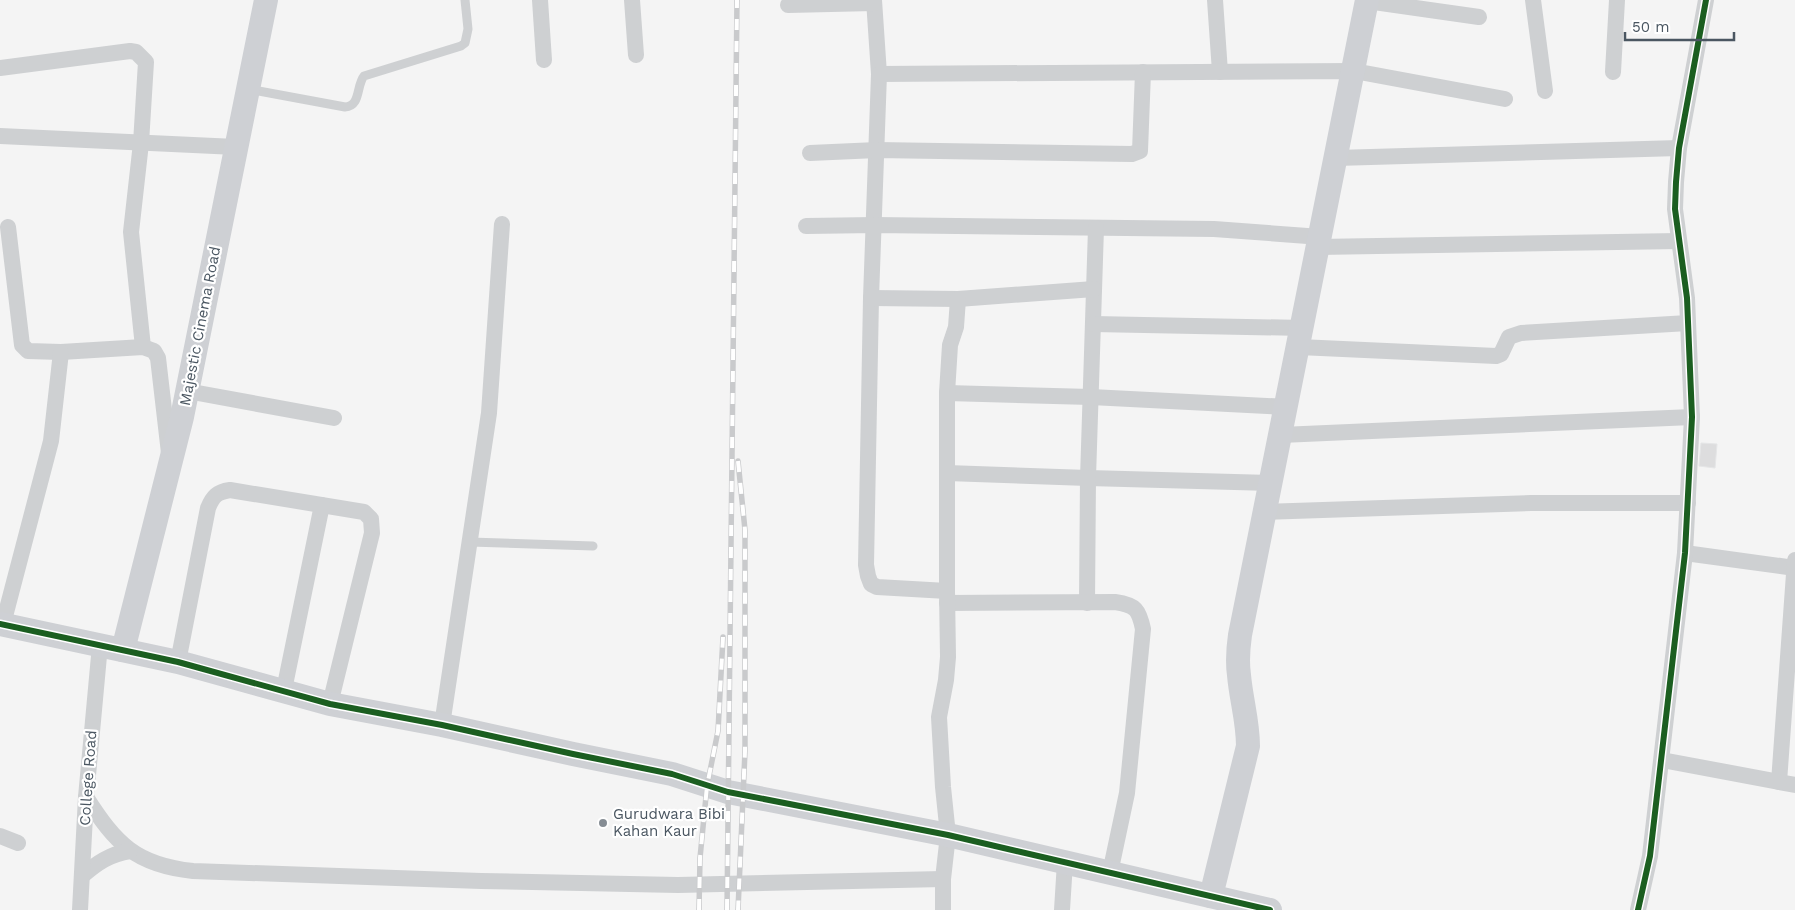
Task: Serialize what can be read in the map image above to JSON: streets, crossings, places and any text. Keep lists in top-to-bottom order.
{
  "streets": {
    "street": ["Majestic Cinema Road", "College Road"]
  },
  "places": ["Gurudwara Bibi Kahan Kaur"],
  "scale_bar": "50 m"
}
